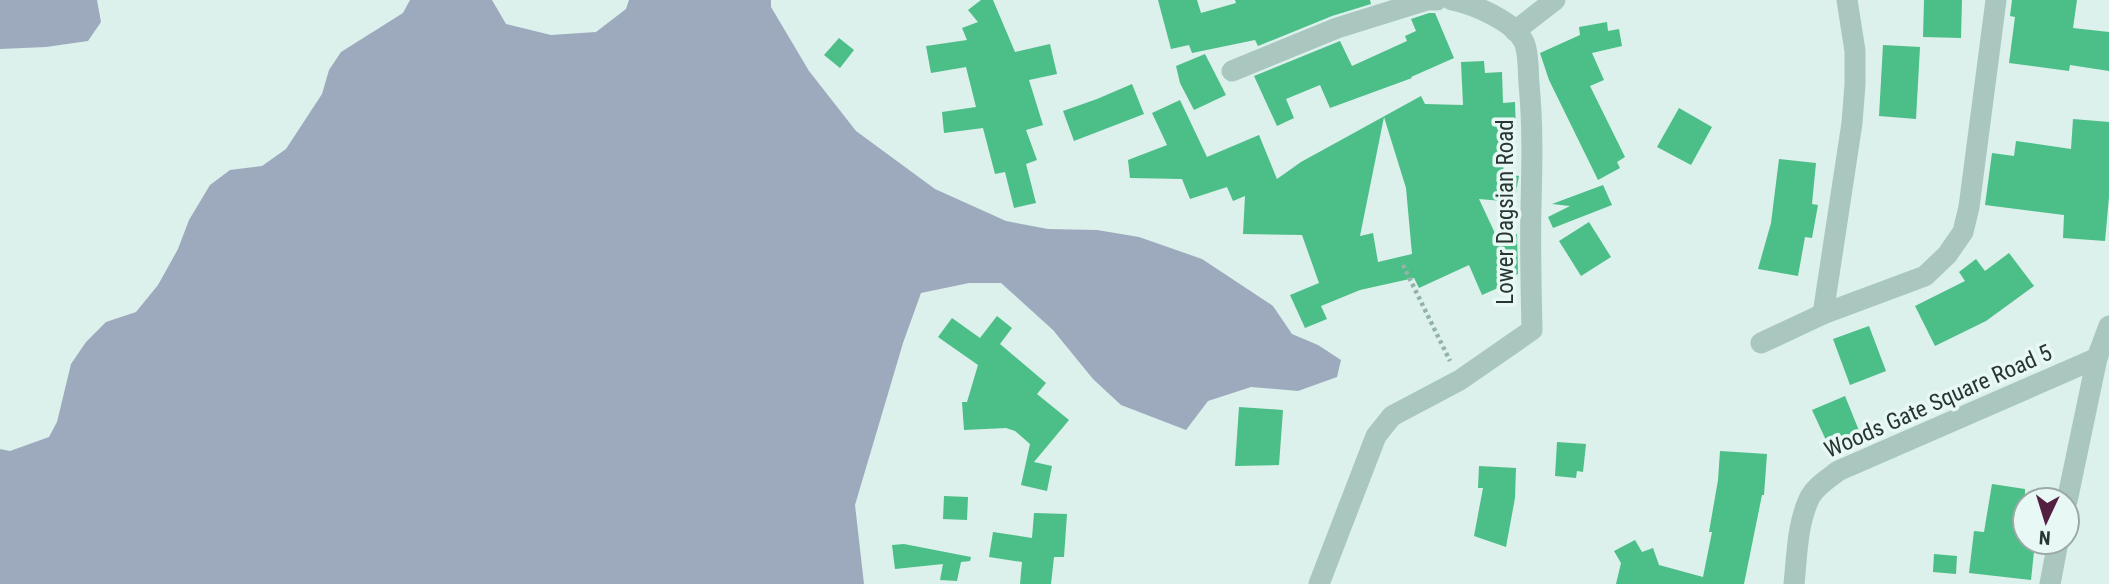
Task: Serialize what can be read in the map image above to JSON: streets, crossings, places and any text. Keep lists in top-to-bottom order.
{
  "streets": {
    "street": ["Lower Dagsian Road", "Woods Gate Square Road 5"]
  },
  "north": "bottom"
}
